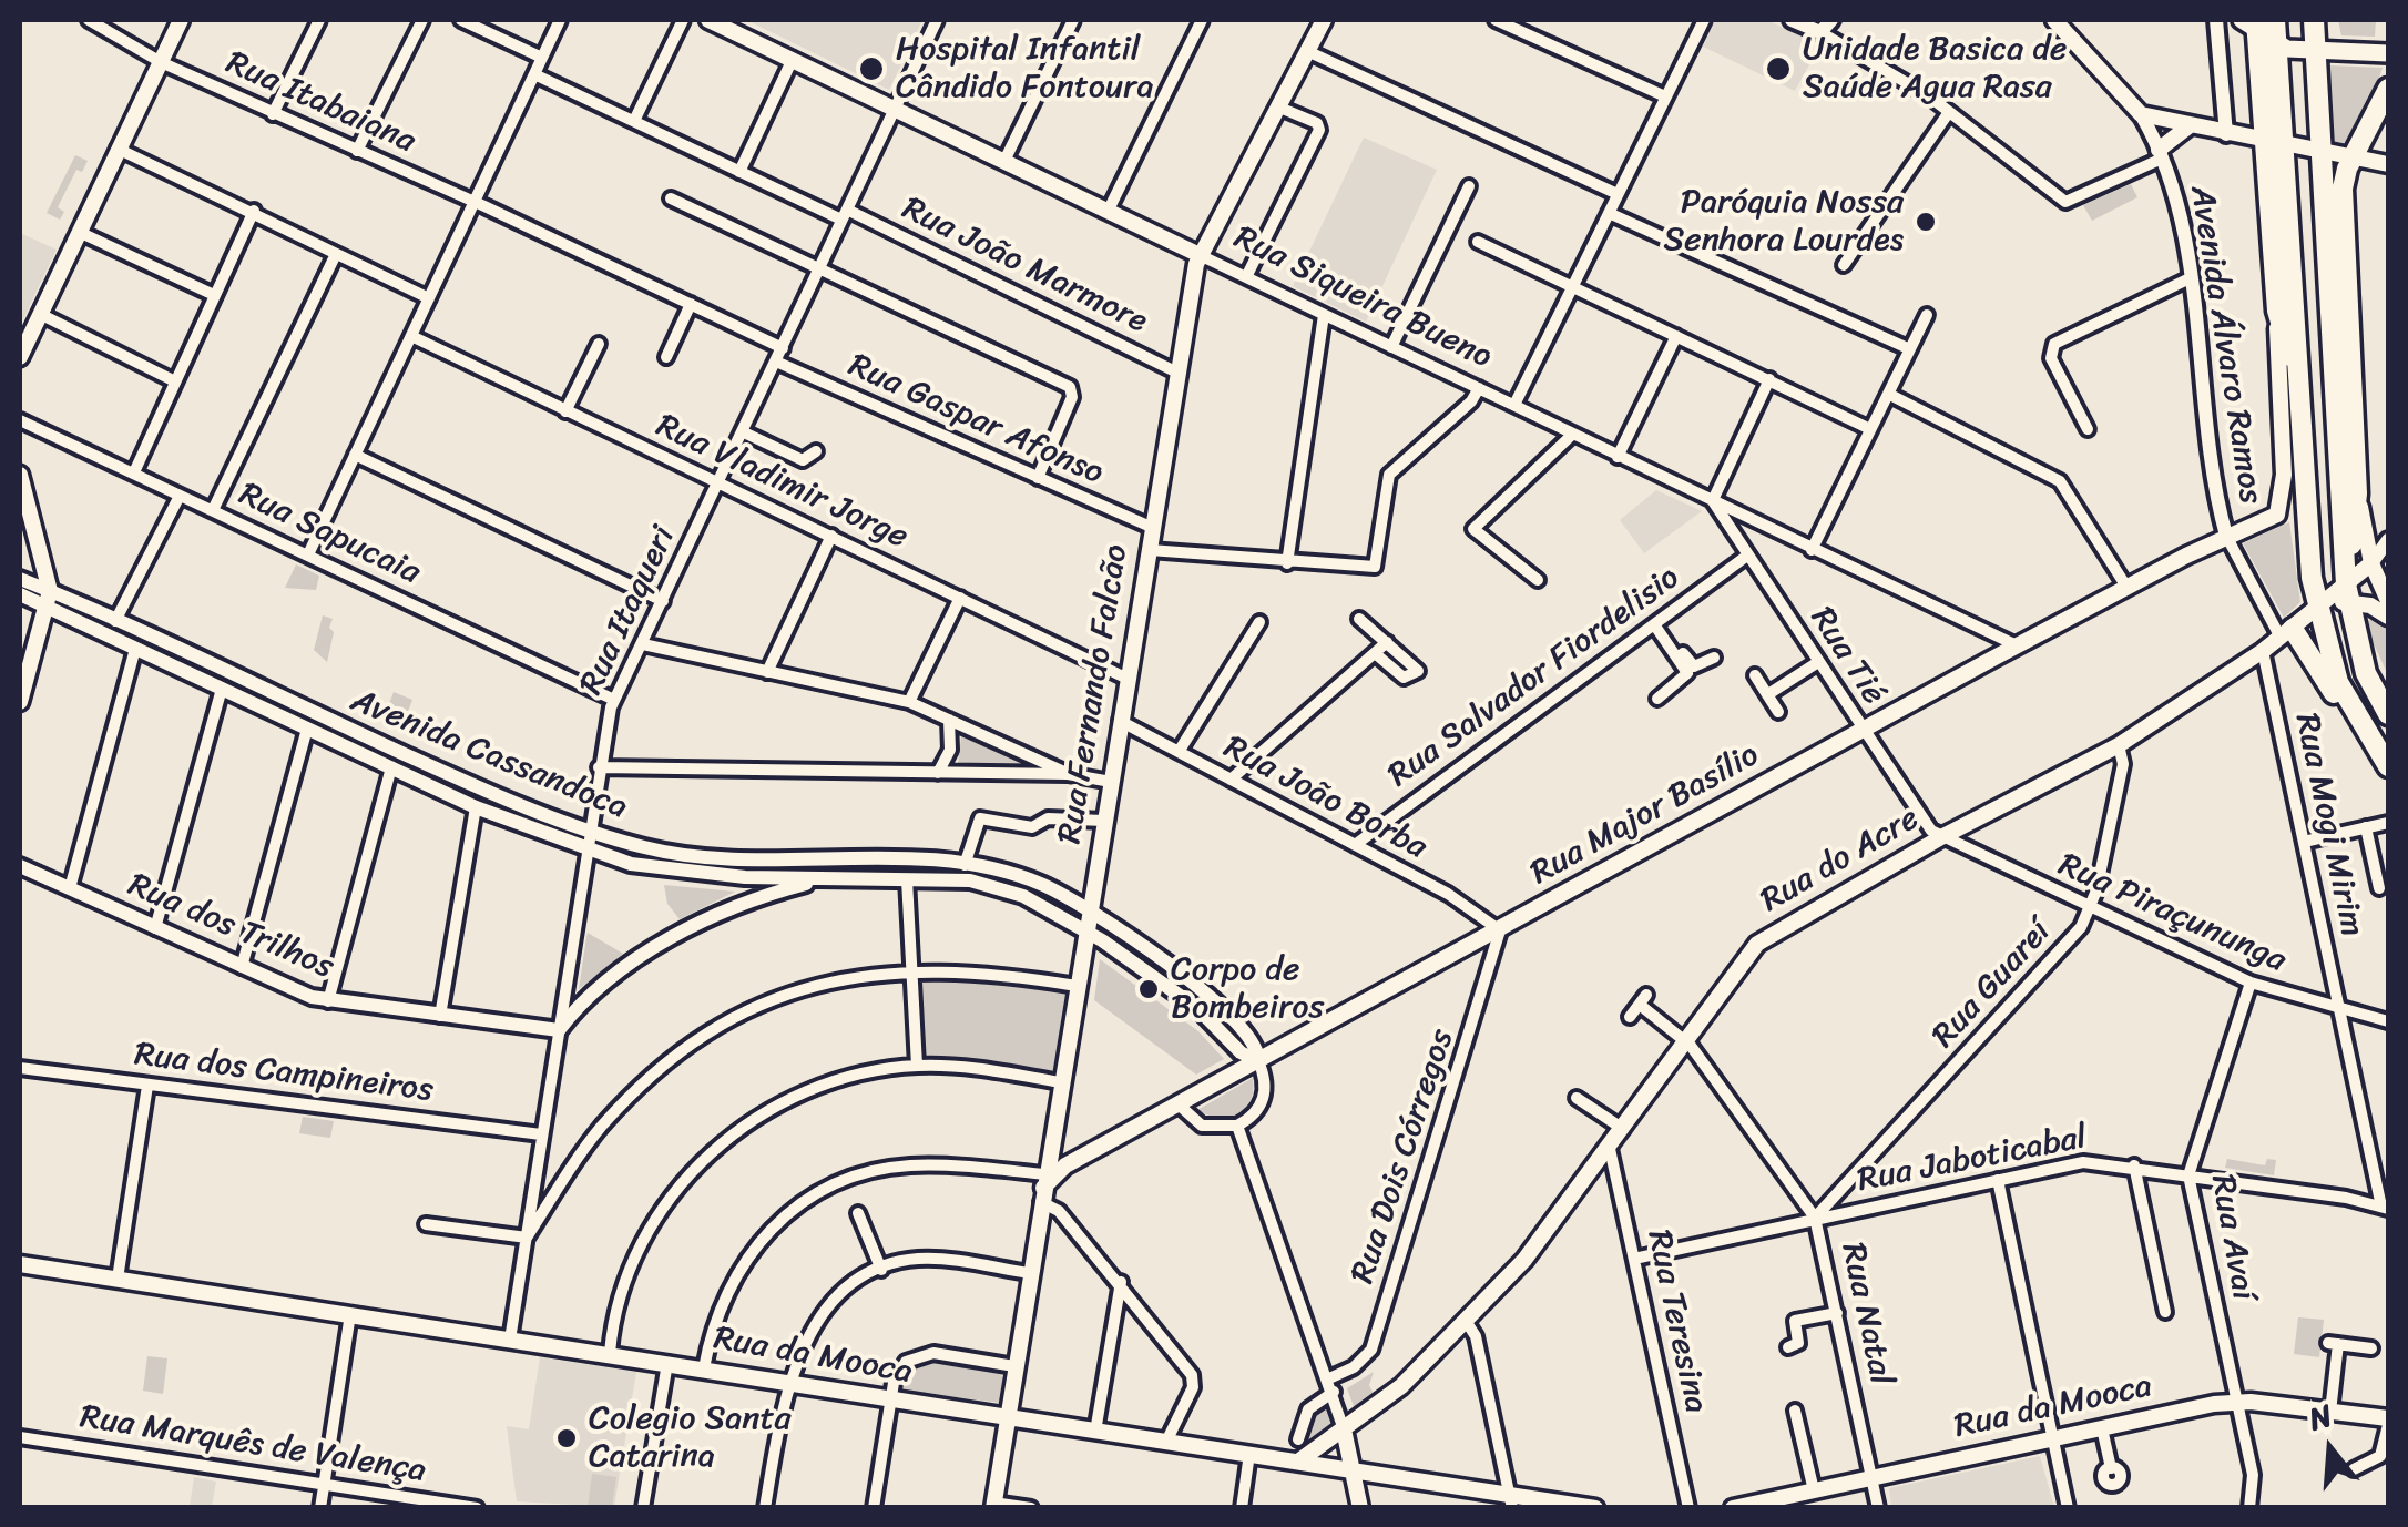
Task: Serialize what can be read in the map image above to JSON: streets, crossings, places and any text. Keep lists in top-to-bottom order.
{
  "streets": {
    "main road": [
      "Rua Siqueira Bueno",
      "Avenida Álvaro Ramos",
      "Rua Fernando Falcão",
      "Rua Major Basílio",
      "Rua do Acre",
      "Rua da Mooca"
    ],
    "street": [
      "Rua Itabaiana",
      "Rua João Marmore",
      "Rua Gaspar Afonso",
      "Rua Vladimir Jorge",
      "Rua Sapucaia",
      "Rua Itaqueri",
      "Rua Tié",
      "Rua Salvador Fiordelisio",
      "Avenida Cassandoca",
      "Rua João Borba",
      "Rua Mogi Mirim",
      "Rua Piraçununga",
      "Rua dos Trilhos",
      "Rua Guareí",
      "Rua dos Campineiros",
      "Rua Dois Córregos",
      "Rua Jaboticabal",
      "Rua Avaí",
      "Rua Natal",
      "Rua Teresina",
      "Rua Marquês de Valença"
    ]
  },
  "crossings": [
    ["Rua Itabaiana", "Rua Itaqueri"],
    ["Rua João Marmore", "Rua Itaqueri"],
    ["Rua João Marmore", "Rua Fernando Falcão"],
    ["Rua Siqueira Bueno", "Rua Itaqueri"],
    ["Rua Siqueira Bueno", "Rua Tié"],
    ["Rua Siqueira Bueno", "Rua Fernando Falcão"],
    ["Rua Siqueira Bueno", "Rua Major Basílio"],
    ["Avenida Álvaro Ramos", "Rua Major Basílio"],
    ["Avenida Álvaro Ramos", "Rua do Acre"],
    ["Rua Gaspar Afonso", "Rua Itaqueri"],
    ["Rua Gaspar Afonso", "Rua Fernando Falcão"],
    ["Rua Vladimir Jorge", "Rua Itaqueri"],
    ["Rua Vladimir Jorge", "Rua Fernando Falcão"],
    ["Rua Sapucaia", "Rua Itaqueri"],
    ["Rua Itaqueri", "Avenida Cassandoca"],
    ["Rua Itaqueri", "Rua dos Trilhos"],
    ["Rua Itaqueri", "Rua dos Campineiros"],
    ["Rua Itaqueri", "Rua da Mooca"],
    ["Rua Tié", "Rua Salvador Fiordelisio"],
    ["Rua Tié", "Rua Major Basílio"],
    ["Rua Tié", "Rua do Acre"],
    ["Rua Tié", "Rua Piraçununga"],
    ["Rua Salvador Fiordelisio", "Rua João Borba"],
    ["Rua Fernando Falcão", "Avenida Cassandoca"],
    ["Rua Fernando Falcão", "Rua João Borba"],
    ["Rua Fernando Falcão", "Rua Major Basílio"],
    ["Rua Fernando Falcão", "Rua da Mooca"],
    ["Avenida Cassandoca", "Rua Major Basílio"],
    ["Rua João Borba", "Rua Major Basílio"],
    ["Rua João Borba", "Rua Dois Córregos"],
    ["Rua Major Basílio", "Rua Dois Córregos"],
    ["Rua Mogi Mirim", "Rua do Acre"],
    ["Rua Mogi Mirim", "Rua Piraçununga"],
    ["Rua Mogi Mirim", "Rua Jaboticabal"],
    ["Rua do Acre", "Rua Piraçununga"],
    ["Rua do Acre", "Rua Guareí"],
    ["Rua do Acre", "Rua Natal"],
    ["Rua do Acre", "Rua Teresina"],
    ["Rua do Acre", "Rua da Mooca"],
    ["Rua Piraçununga", "Rua Guareí"],
    ["Rua Piraçununga", "Rua Avaí"],
    ["Rua Guareí", "Rua Jaboticabal"],
    ["Rua Guareí", "Rua Natal"],
    ["Rua Jaboticabal", "Rua Avaí"],
    ["Rua Jaboticabal", "Rua Natal"],
    ["Rua Jaboticabal", "Rua Teresina"],
    ["Rua Avaí", "Rua da Mooca"],
    ["Rua Natal", "Rua da Mooca"]
  ],
  "places": [
    "Hospital Infantil Cândido Fontoura",
    "Unidade Basica de Saúde Agua Rasa",
    "Paróquia Nossa Senhora Lourdes",
    "Corpo de Bombeiros",
    "Colegio Santa Catarina"
  ],
  "north": "top"
}
